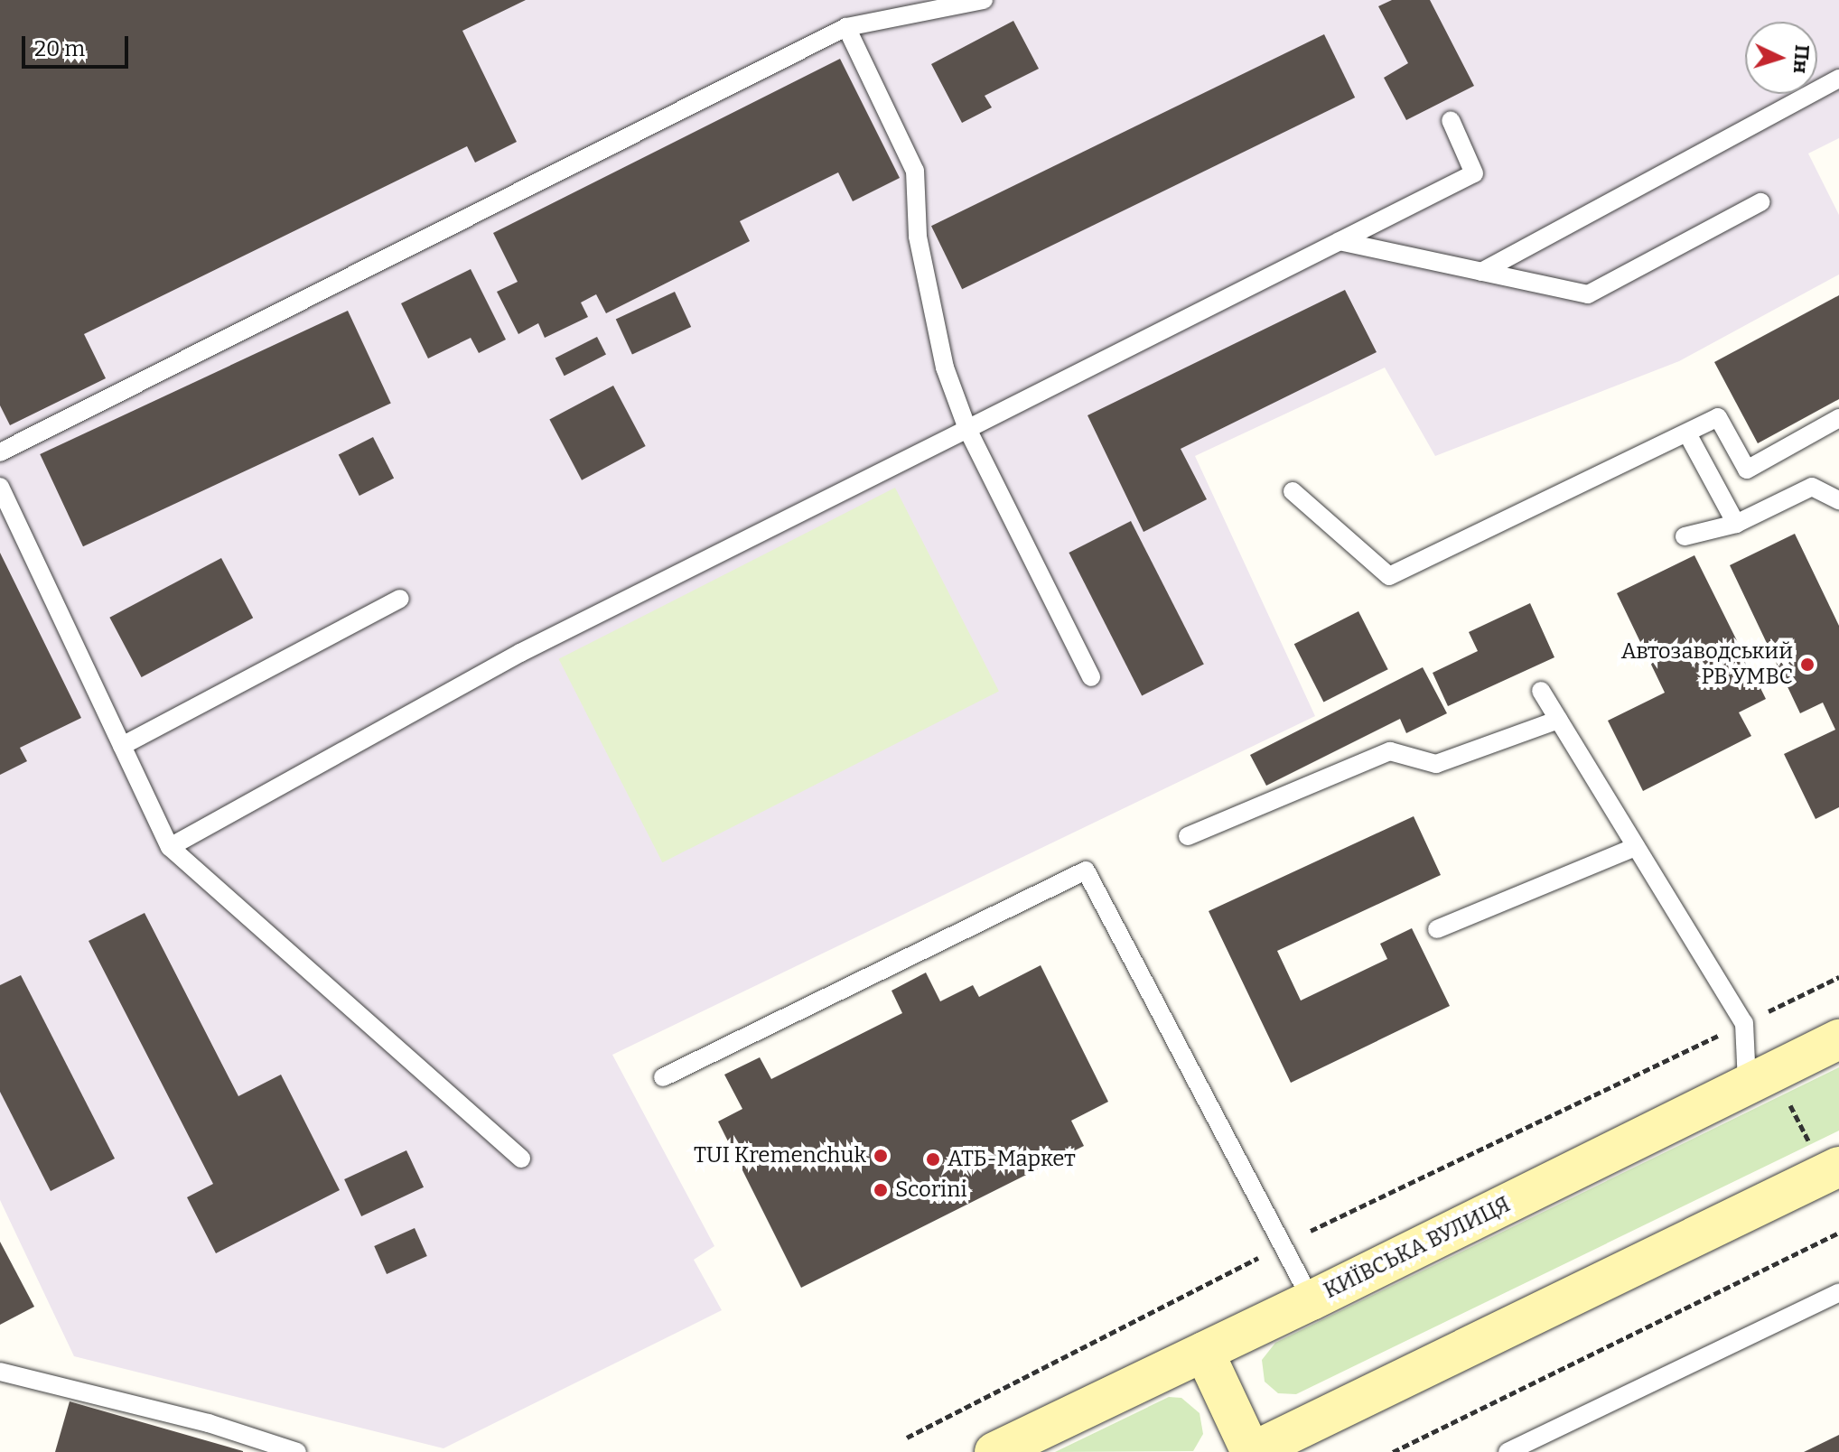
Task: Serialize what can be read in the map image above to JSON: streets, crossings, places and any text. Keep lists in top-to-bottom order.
{
  "streets": {
    "main road": ["КИЇВСЬКА ВУЛИЦЯ"]
  },
  "places": [
    "Автозаводський РВ УМВС",
    "TUI Kremenchuk",
    "АТБ-Маркет",
    "Scorini"
  ],
  "scale_bar": "20 m",
  "north": "right"
}
